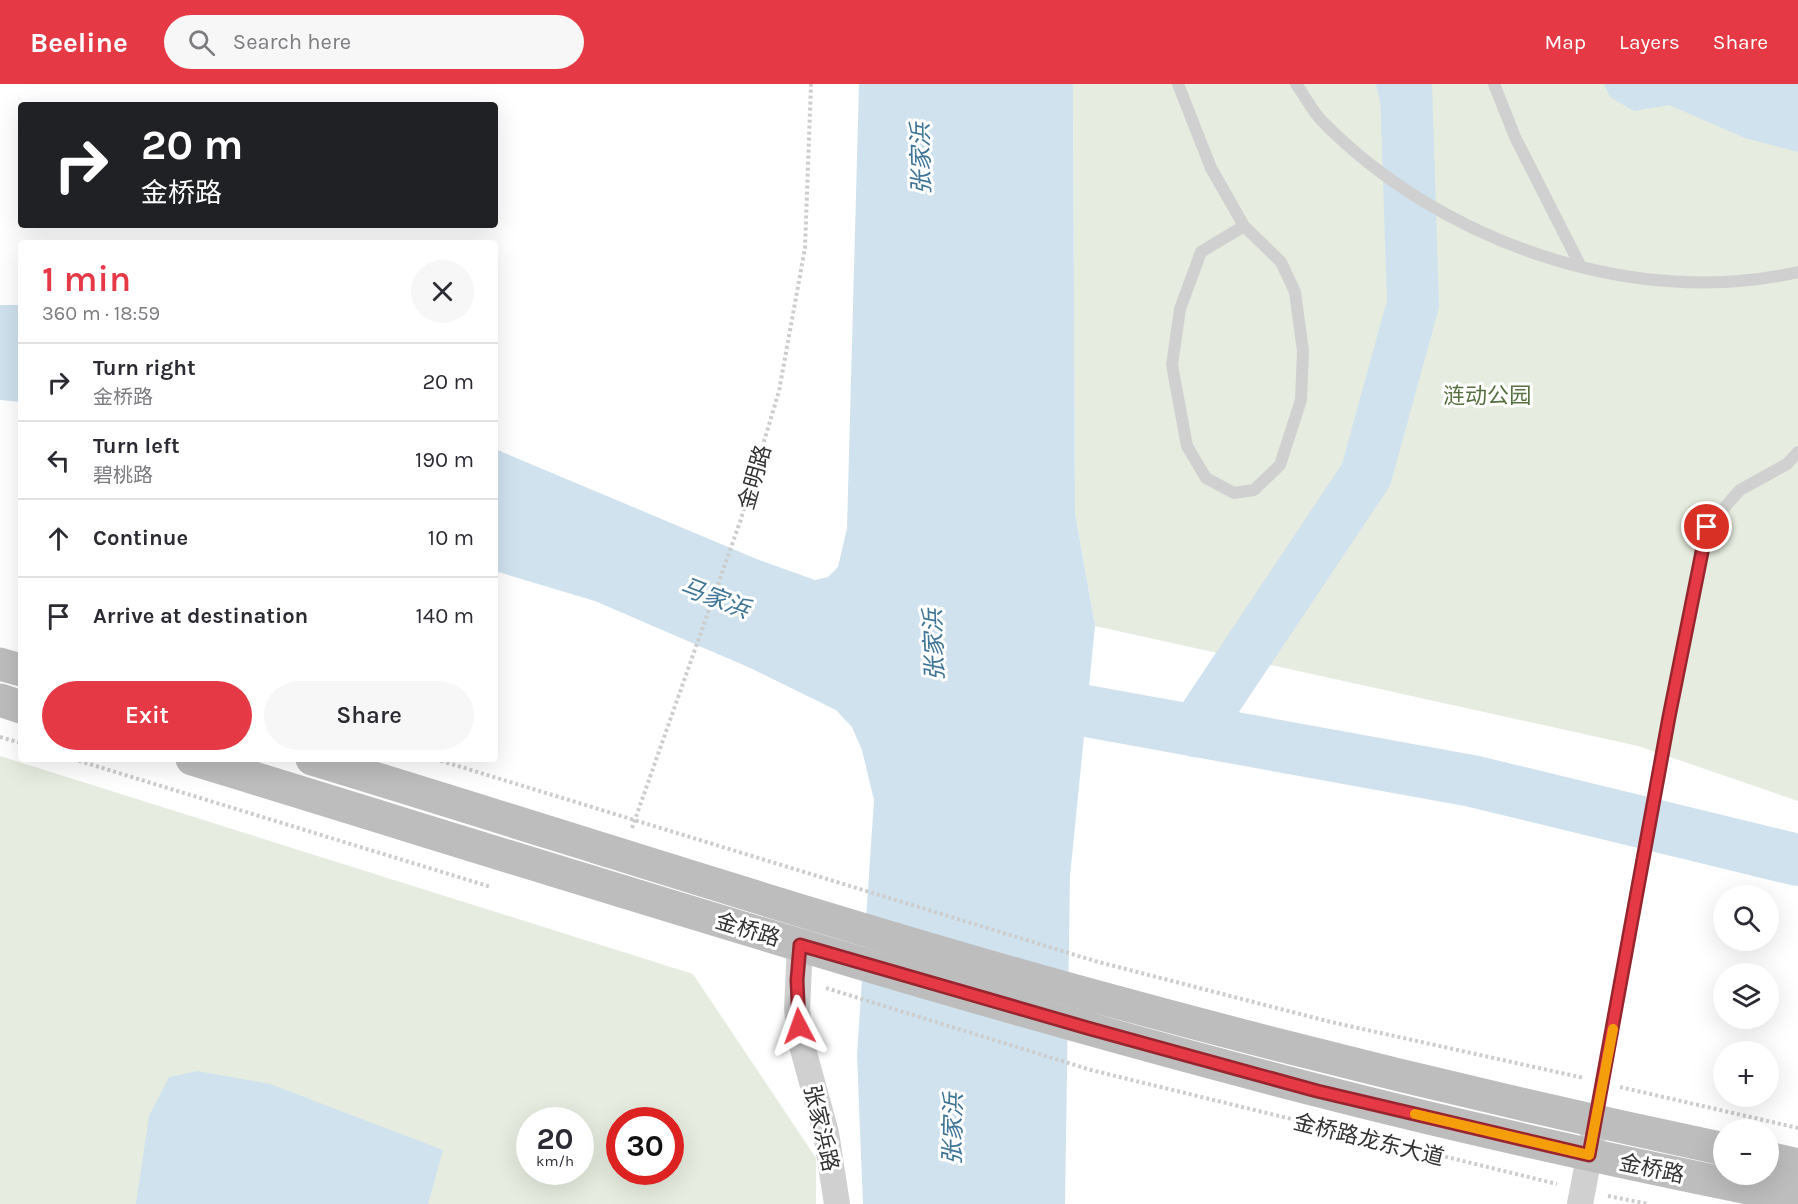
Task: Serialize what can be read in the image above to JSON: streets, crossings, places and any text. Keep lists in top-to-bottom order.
{
  "streets": {
    "main road": ["金桥路"],
    "street": ["张家浜路"],
    "path": ["金明路", "金桥路龙东大道"]
  },
  "crossings": [
    ["金明路", "金桥路"],
    ["金桥路", "张家浜路"],
    ["张家浜路", "金桥路龙东大道"]
  ],
  "water": ["张家浜", "马家浜"],
  "parks": ["涟动公园"],
  "page": {
    "header": "Beeline",
    "search": "Search here",
    "nav": ["Map", "Layers", "Share"],
    "turn": ["20 m", "金桥路"],
    "heading": ["1 min", "360 m · 18:59"],
    "list": [
      {
        "name": "Turn right",
        "note": "金桥路",
        "value": "20 m"
      },
      {
        "name": "Turn left",
        "note": "碧桃路",
        "value": "190 m"
      },
      {
        "name": "Continue",
        "value": "10 m"
      },
      {
        "name": "Arrive at destination",
        "value": "140 m"
      }
    ],
    "buttons": ["Exit", "Share"],
    "map_buttons": ["+", "−"],
    "speed": "20 km/h",
    "limit": "30"
  }
}
